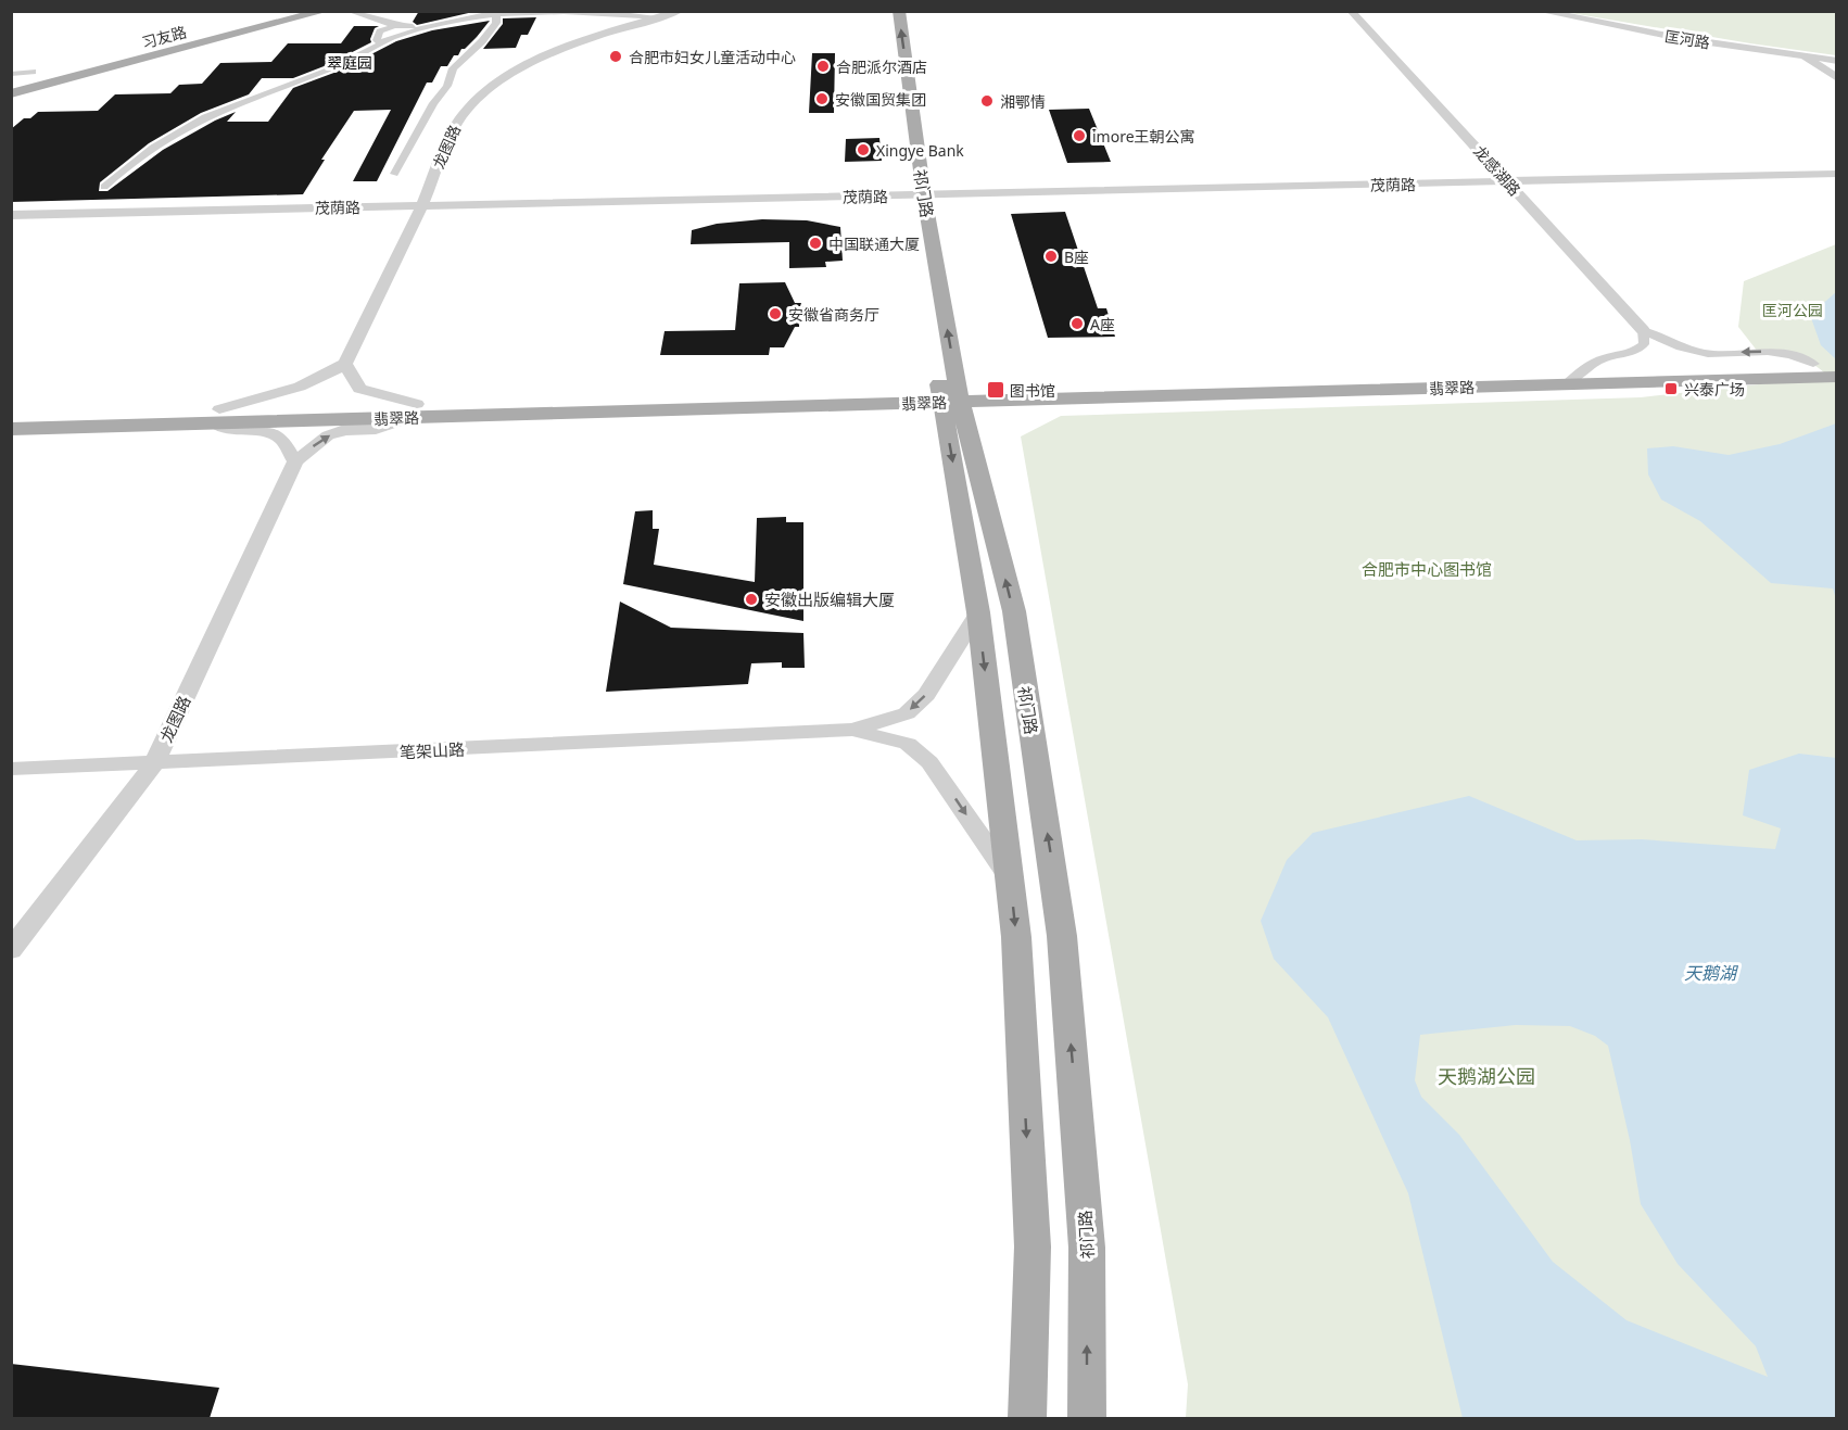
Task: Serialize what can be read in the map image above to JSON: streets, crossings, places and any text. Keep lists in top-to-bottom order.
{
  "streets": {
    "main road": ["习友路", "祁门路", "翡翠路"],
    "street": [
      "匡河路",
      "龙图路",
      "龙感湖路",
      "茂荫路",
      "笔架山路"
    ]
  },
  "crossings": [
    ["龙图路", "茂荫路"],
    ["龙图路", "笔架山路"],
    ["龙感湖路", "茂荫路"],
    ["茂荫路", "祁门路"],
    ["祁门路", "翡翠路"]
  ],
  "districts": ["翠庭园"],
  "water": ["天鹅湖"],
  "parks": ["匡河公园", "合肥市中心图书馆", "天鹅湖公园"],
  "places": {
    "other": [
      "合肥市妇女儿童活动中心",
      "合肥派尔酒店",
      "安徽国贸集团",
      "湘鄂情",
      "imore王朝公寓",
      "Xingye Bank",
      "中国联通大厦",
      "B座",
      "安徽省商务厅",
      "A座",
      "安徽出版编辑大厦"
    ],
    "transit": ["兴泰广场", "图书馆"]
  }
}
